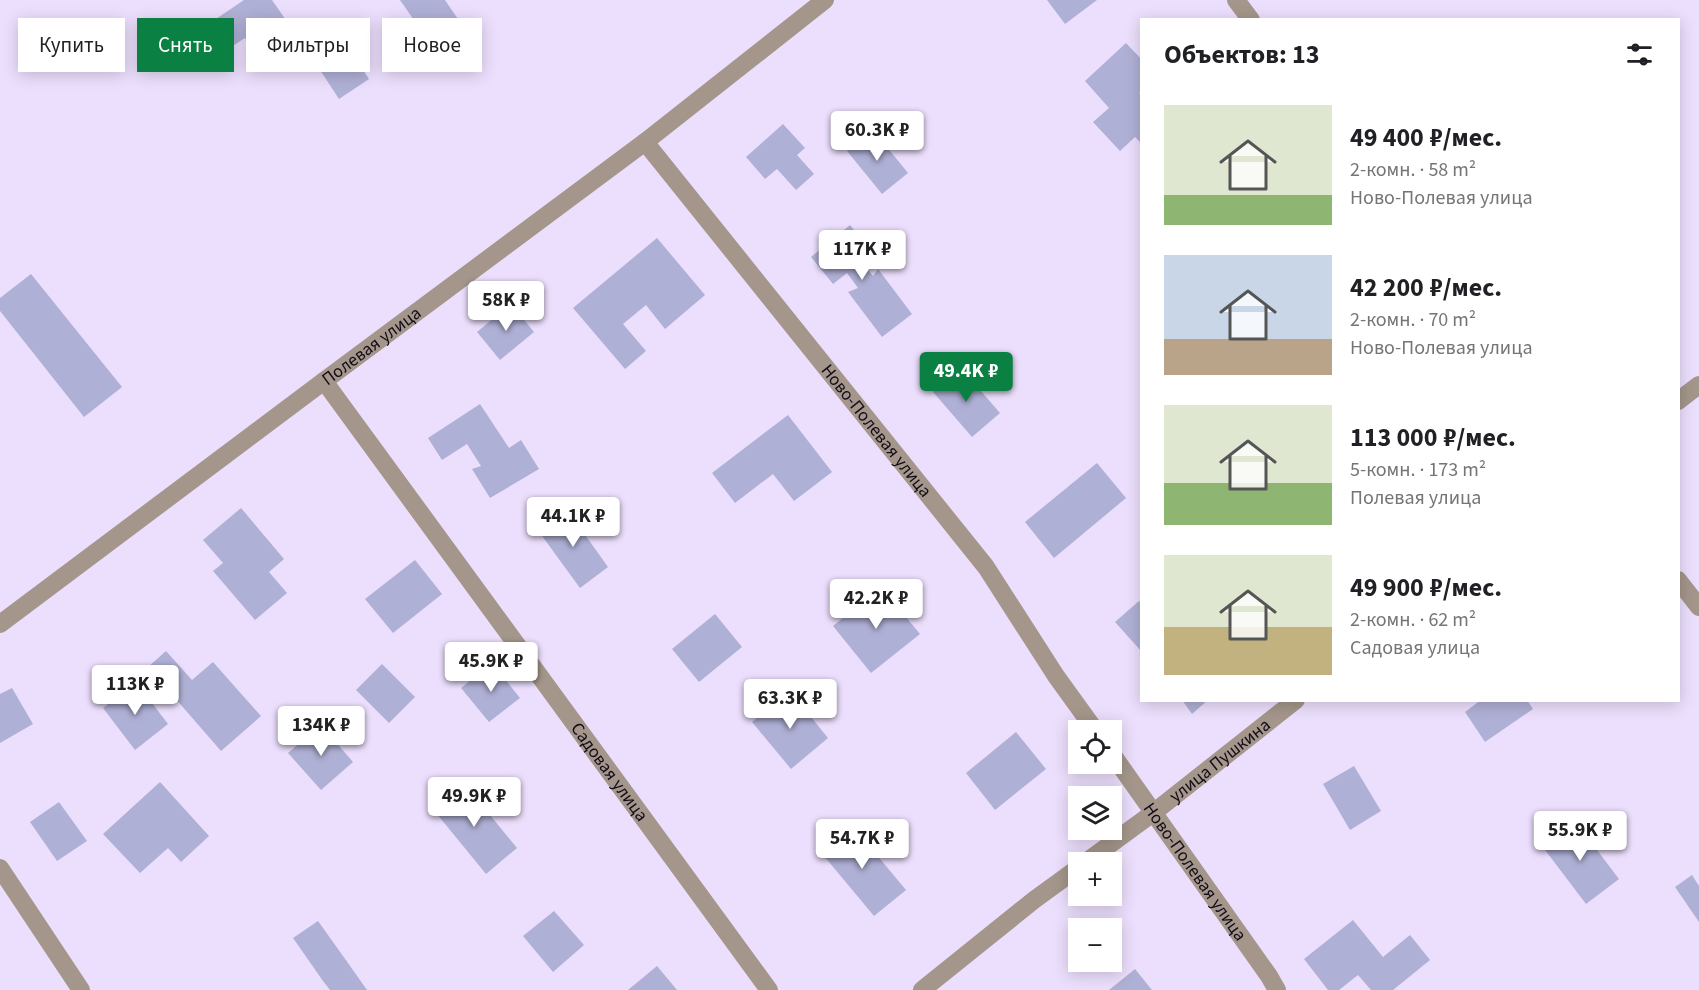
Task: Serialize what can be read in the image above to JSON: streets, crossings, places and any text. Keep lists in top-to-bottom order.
{
  "streets": {
    "street": [
      "Полевая улица",
      "Ново-Полевая улица",
      "улица Пушкина",
      "Садовая улица"
    ]
  },
  "crossings": [
    ["Полевая улица", "Ново-Полевая улица"],
    ["Полевая улица", "Садовая улица"],
    ["Ново-Полевая улица", "улица Пушкина"]
  ],
  "page": {
    "chip": [
      "Купить",
      "Снять",
      "Фильтры",
      "Новое"
    ],
    "heading": "Объектов: 13",
    "list": [
      {
        "name": "49 400 ₽/мес.",
        "note": "2-комн. · 58 m² · Ново-Полевая улица"
      },
      {
        "name": "42 200 ₽/мес.",
        "note": "2-комн. · 70 m² · Ново-Полевая улица"
      },
      {
        "name": "113 000 ₽/мес.",
        "note": "5-комн. · 173 m² · Полевая улица"
      },
      {
        "name": "49 900 ₽/мес.",
        "note": "2-комн. · 62 m² · Садовая улица"
      }
    ],
    "price": [
      "60.3K ₽",
      "117K ₽",
      "58K ₽",
      "49.4K ₽",
      "44.1K ₽",
      "42.2K ₽",
      "45.9K ₽",
      "113K ₽",
      "63.3K ₽",
      "134K ₽",
      "49.9K ₽",
      "55.9K ₽",
      "54.7K ₽"
    ],
    "map_buttons": ["+", "−"]
  }
}
